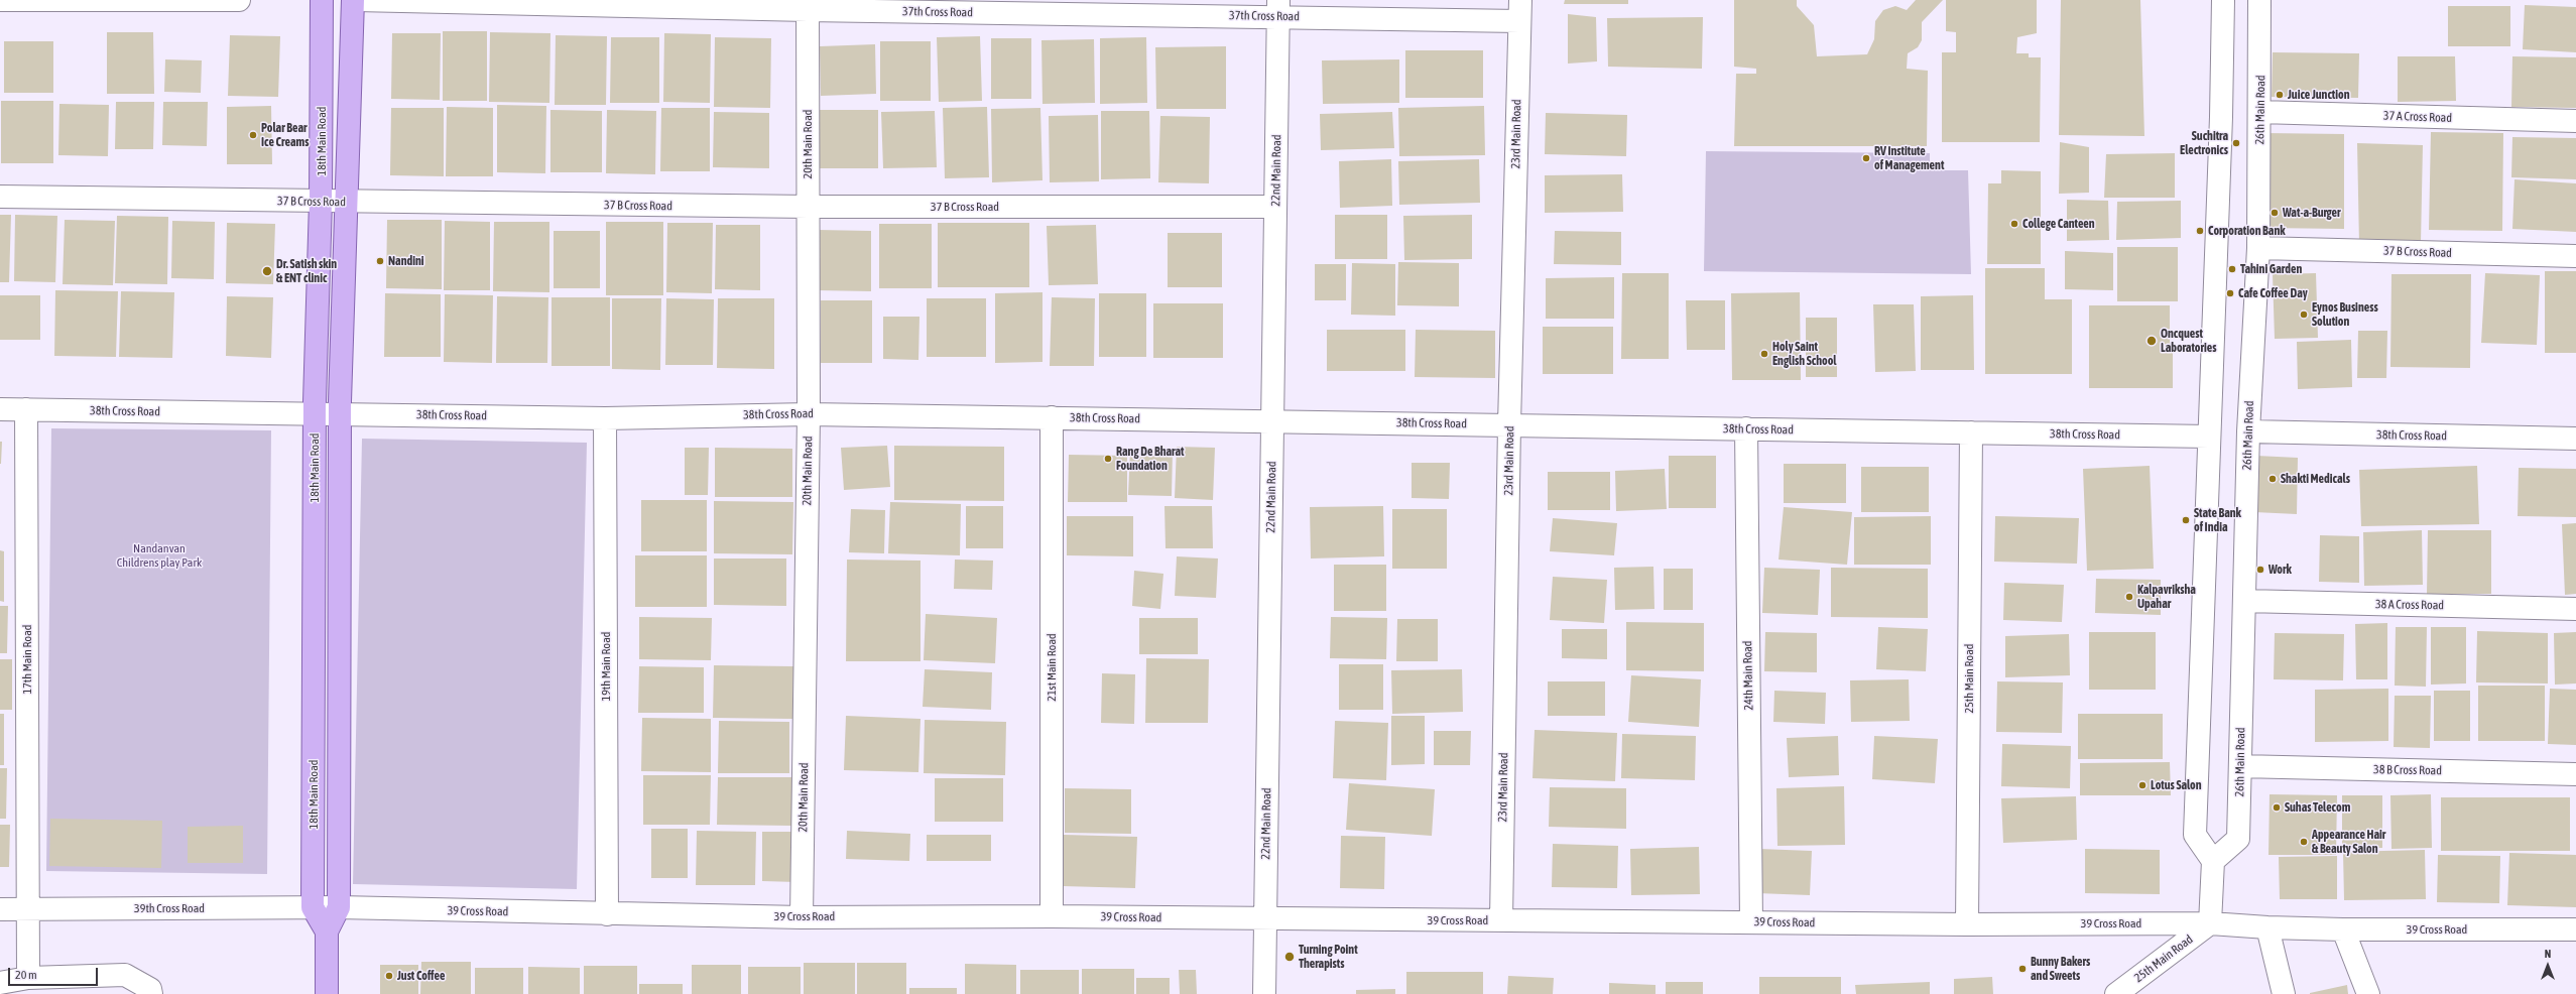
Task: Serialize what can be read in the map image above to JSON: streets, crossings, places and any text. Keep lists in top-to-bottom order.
{
  "streets": {
    "main road": ["18th Main Road"],
    "street": [
      "37th Cross Road",
      "26th Main Road",
      "37 A Cross Road",
      "23rd Main Road",
      "20th Main Road",
      "22nd Main Road",
      "37 B Cross Road",
      "38th Cross Road",
      "38 A Cross Road",
      "17th Main Road",
      "19th Main Road",
      "21st Main Road",
      "24th Main Road",
      "25th Main Road",
      "38 B Cross Road",
      "39th Cross Road",
      "39 Cross Road"
    ]
  },
  "crossings": [
    ["37th Cross Road", "23rd Main Road"],
    ["37th Cross Road", "20th Main Road"],
    ["37th Cross Road", "22nd Main Road"],
    ["26th Main Road", "37 A Cross Road"],
    ["26th Main Road", "37 B Cross Road"],
    ["26th Main Road", "38th Cross Road"],
    ["26th Main Road", "38 A Cross Road"],
    ["26th Main Road", "38 B Cross Road"],
    ["23rd Main Road", "38th Cross Road"],
    ["23rd Main Road", "39 Cross Road"],
    ["18th Main Road", "37 B Cross Road"],
    ["18th Main Road", "38th Cross Road"],
    ["18th Main Road", "39th Cross Road"],
    ["18th Main Road", "39 Cross Road"],
    ["20th Main Road", "37 B Cross Road"],
    ["20th Main Road", "38th Cross Road"],
    ["20th Main Road", "39 Cross Road"],
    ["22nd Main Road", "37 B Cross Road"],
    ["22nd Main Road", "38th Cross Road"],
    ["22nd Main Road", "39 Cross Road"],
    ["38th Cross Road", "17th Main Road"],
    ["38th Cross Road", "19th Main Road"],
    ["38th Cross Road", "21st Main Road"],
    ["38th Cross Road", "24th Main Road"],
    ["38th Cross Road", "25th Main Road"],
    ["17th Main Road", "39th Cross Road"],
    ["19th Main Road", "39 Cross Road"],
    ["21st Main Road", "39 Cross Road"],
    ["24th Main Road", "39 Cross Road"],
    ["25th Main Road", "39 Cross Road"],
    ["39th Cross Road", "39 Cross Road"]
  ],
  "parks": ["Nandanvan Childrens play Park"],
  "places": [
    "Juice Junction",
    "Polar Bear Ice Creams",
    "Suchitra Electronics",
    "RV Institute of Management",
    "Wat-a-Burger",
    "College Canteen",
    "Corporation Bank",
    "Nandini",
    "Tahini Garden",
    "Dr. Satish skin & ENT clinic",
    "Cafe Coffee Day",
    "Eynos Business Solution",
    "Oncquest Laboratories",
    "Holy Saint English School",
    "Rang De Bharat Foundation",
    "Shakti Medicals",
    "State Bank of India",
    "Work",
    "Kalpavriksha Upahar",
    "Lotus Salon",
    "Suhas Telecom",
    "Appearance Hair & Beauty Salon",
    "Turning Point Therapists",
    "Bunny Bakers and Sweets",
    "Just Coffee"
  ],
  "scale_bar": "20 m",
  "north": "top"
}
